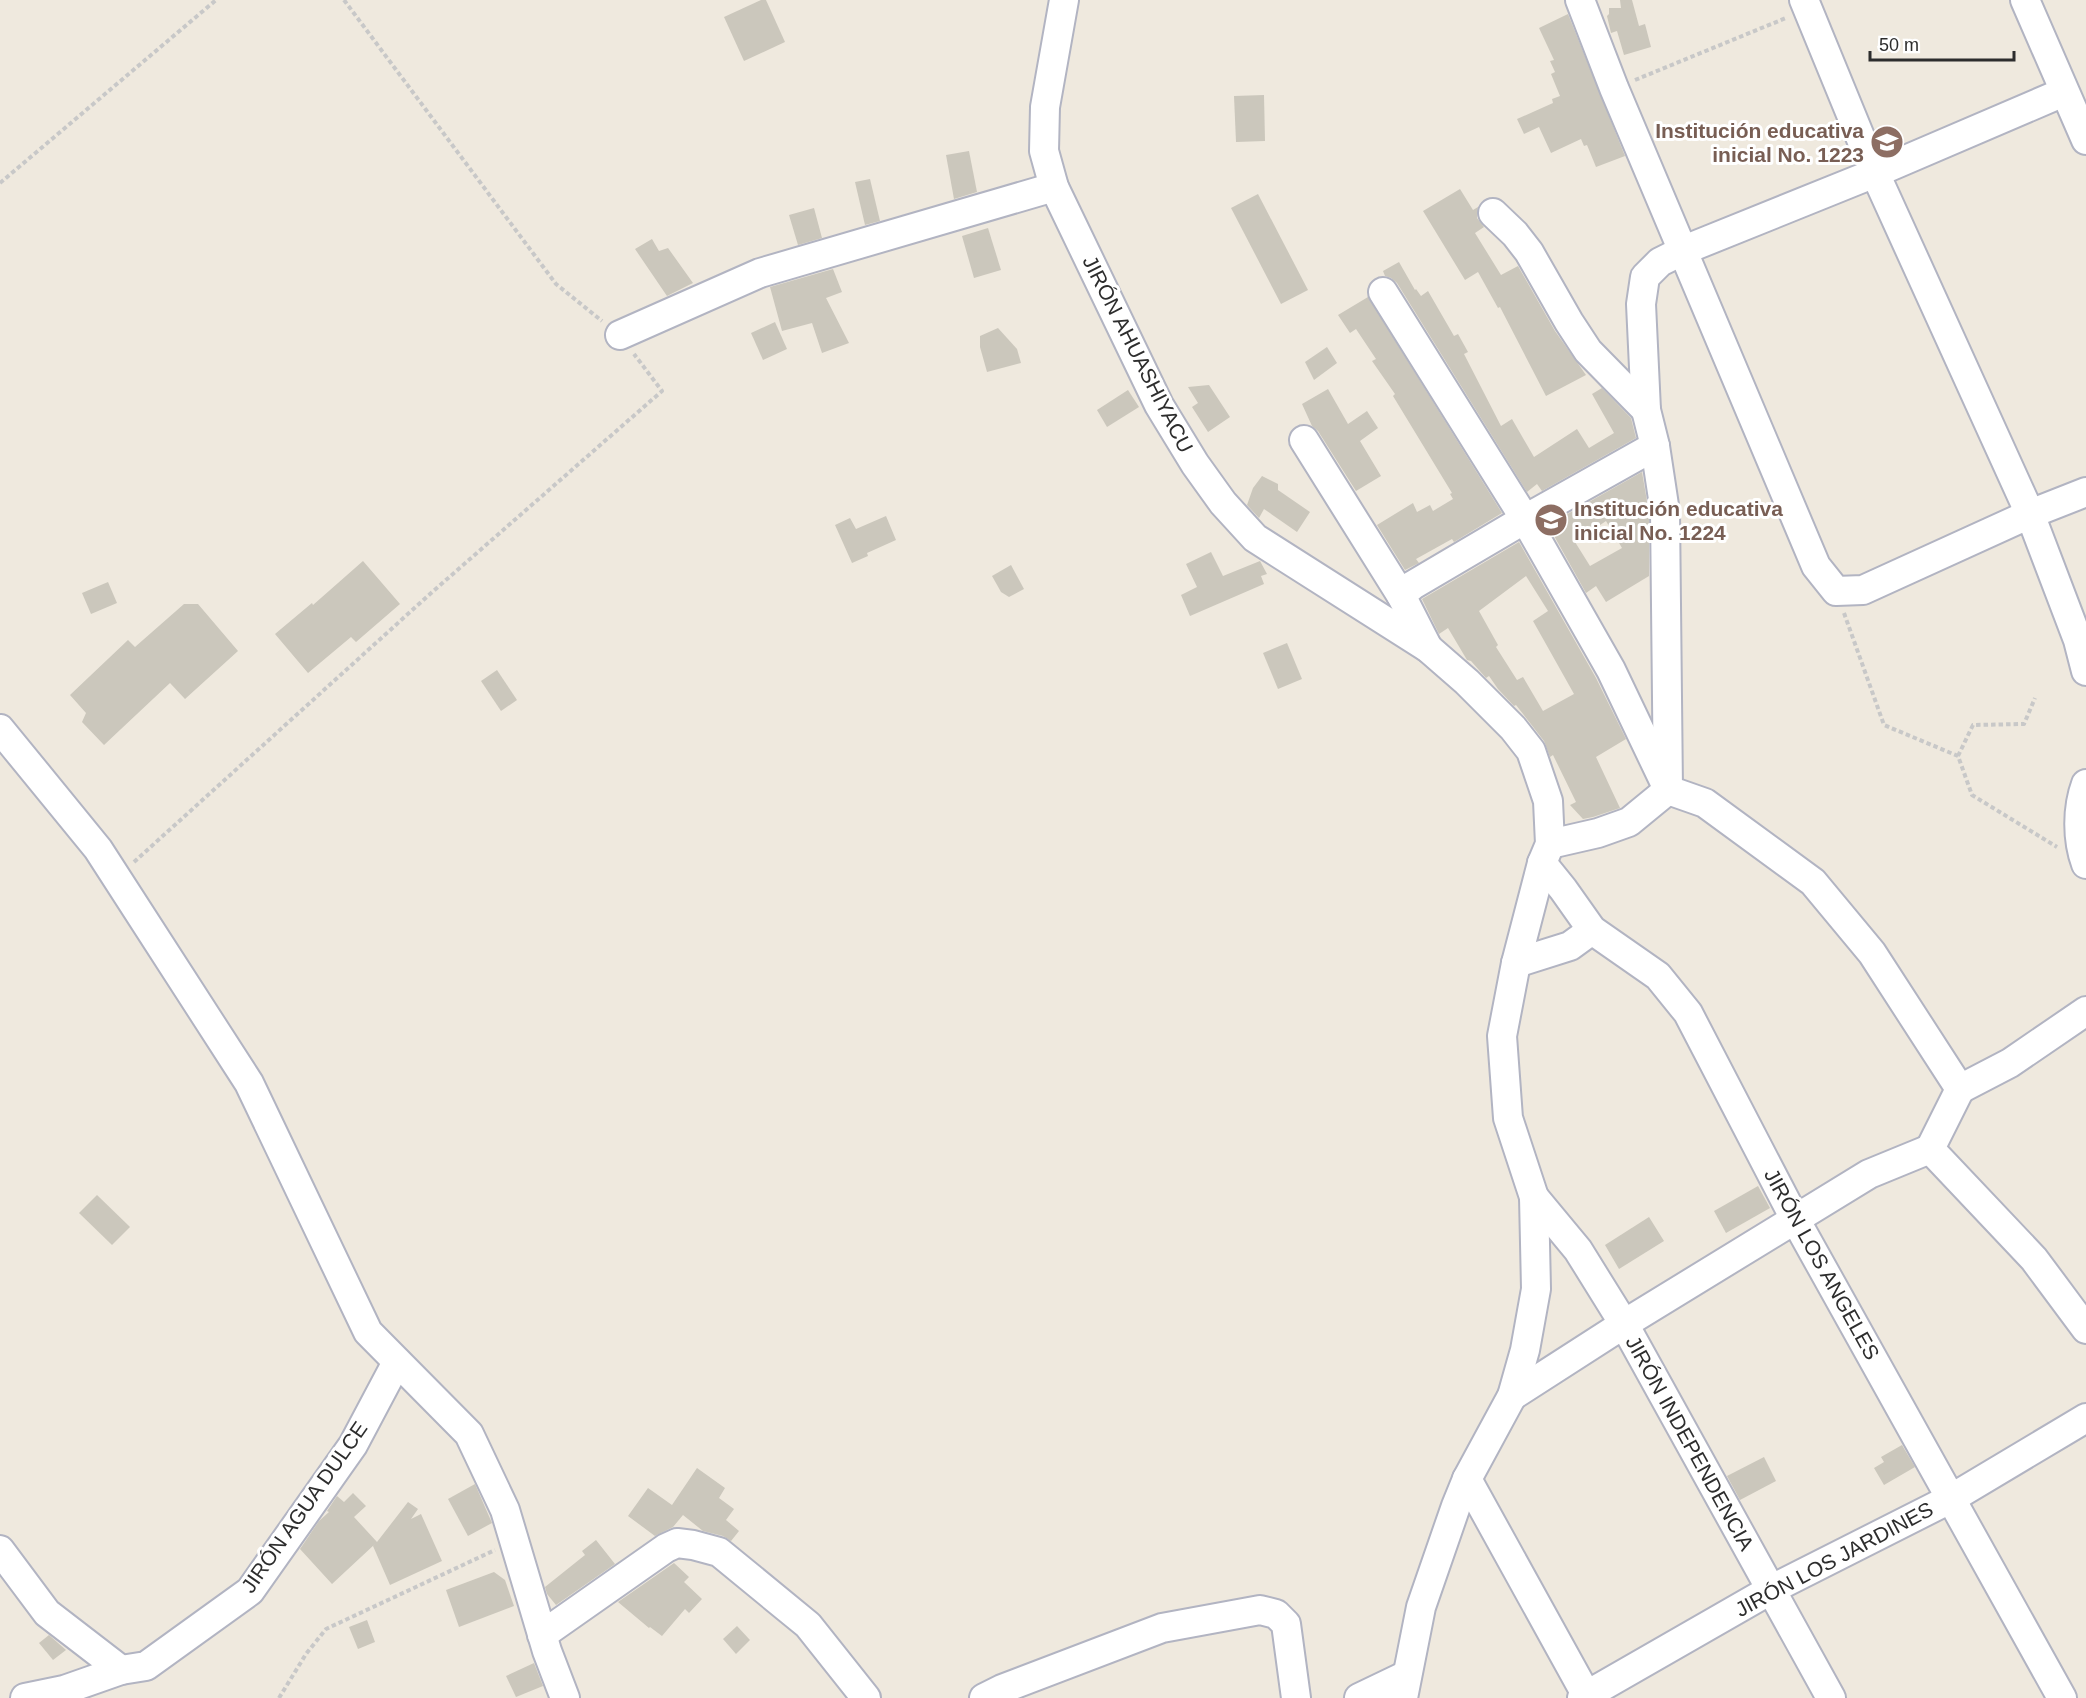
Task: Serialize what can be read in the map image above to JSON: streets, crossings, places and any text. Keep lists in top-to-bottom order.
{
  "streets": {
    "street": [
      "JIRÓN AHUASHIYACU",
      "JIRÓN LOS ANGELES",
      "JIRÓN INDEPENDENCIA",
      "JIRÓN AGUA DULCE",
      "JIRÓN LOS JARDINES"
    ]
  },
  "crossings": [
    ["JIRÓN AHUASHIYACU", "JIRÓN LOS ANGELES"],
    ["JIRÓN AHUASHIYACU", "JIRÓN INDEPENDENCIA"],
    ["JIRÓN LOS ANGELES", "JIRÓN LOS JARDINES"],
    ["JIRÓN INDEPENDENCIA", "JIRÓN LOS JARDINES"]
  ],
  "places": {
    "school or university": ["Institución educativa inicial No. 1223", "Institución educativa inicial No. 1224"]
  },
  "scale_bar": "50 m"
}
